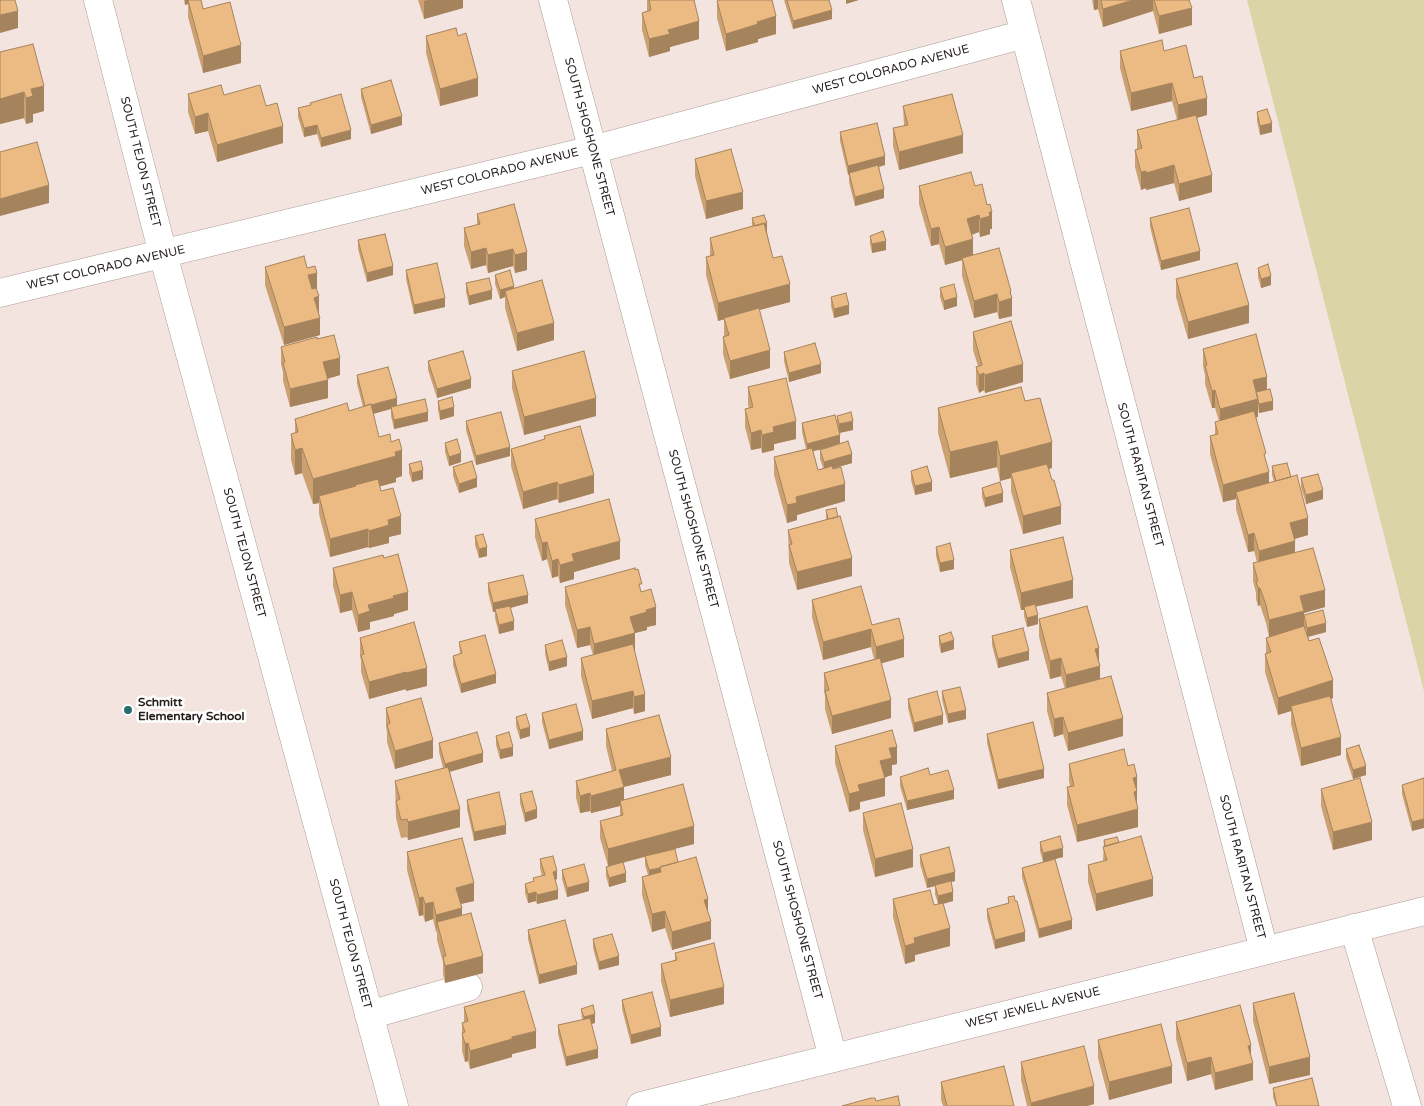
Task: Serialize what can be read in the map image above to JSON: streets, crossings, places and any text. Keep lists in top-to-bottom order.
{
  "streets": {
    "street": [
      "WEST COLORADO AVENUE",
      "SOUTH SHOSHONE STREET",
      "SOUTH TEJON STREET",
      "SOUTH RARITAN STREET",
      "WEST JEWELL AVENUE"
    ]
  },
  "crossings": [
    ["WEST COLORADO AVENUE", "SOUTH SHOSHONE STREET"],
    ["WEST COLORADO AVENUE", "SOUTH TEJON STREET"],
    ["WEST COLORADO AVENUE", "SOUTH RARITAN STREET"],
    ["SOUTH SHOSHONE STREET", "WEST JEWELL AVENUE"],
    ["SOUTH RARITAN STREET", "WEST JEWELL AVENUE"]
  ],
  "places": ["Schmitt Elementary School"]
}
